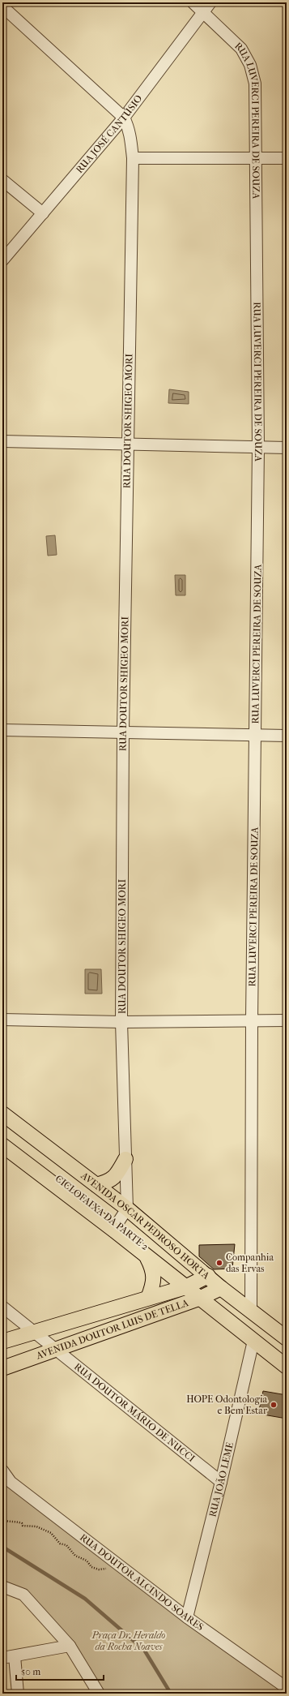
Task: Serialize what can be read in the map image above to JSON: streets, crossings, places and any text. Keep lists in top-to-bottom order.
{
  "streets": {
    "main road": ["AVENIDA OSCAR PEDROSO HORTA", "AVENIDA DOUTOR LUIS DE TELLA"],
    "street": [
      "RUA LUVERCI PEREIRA DE SOUZA",
      "RUA JOSÉ CANTÚSIO",
      "RUA DOUTOR SHIGEO MORI",
      "RUA DOUTOR MÁRIO DE NUCCI",
      "RUA JOÃO LEME",
      "RUA DOUTOR ALCINDO SOARES"
    ]
  },
  "crossings": [
    ["RUA LUVERCI PEREIRA DE SOUZA", "RUA JOSÉ CANTÚSIO"],
    ["RUA LUVERCI PEREIRA DE SOUZA", "AVENIDA OSCAR PEDROSO HORTA"],
    ["RUA JOSÉ CANTÚSIO", "RUA DOUTOR SHIGEO MORI"],
    ["RUA DOUTOR SHIGEO MORI", "AVENIDA OSCAR PEDROSO HORTA"],
    ["AVENIDA OSCAR PEDROSO HORTA", "AVENIDA DOUTOR LUIS DE TELLA"],
    ["AVENIDA DOUTOR LUIS DE TELLA", "RUA DOUTOR MÁRIO DE NUCCI"],
    ["RUA DOUTOR MÁRIO DE NUCCI", "RUA JOÃO LEME"],
    ["RUA JOÃO LEME", "RUA DOUTOR ALCINDO SOARES"]
  ],
  "parks": ["Praça Dr. Heraldo da Rocha Noaves"],
  "places": ["Companhia das Ervas", "HOPE Odontologia e Bem Estar"],
  "scale_bar": "50 m"
}
